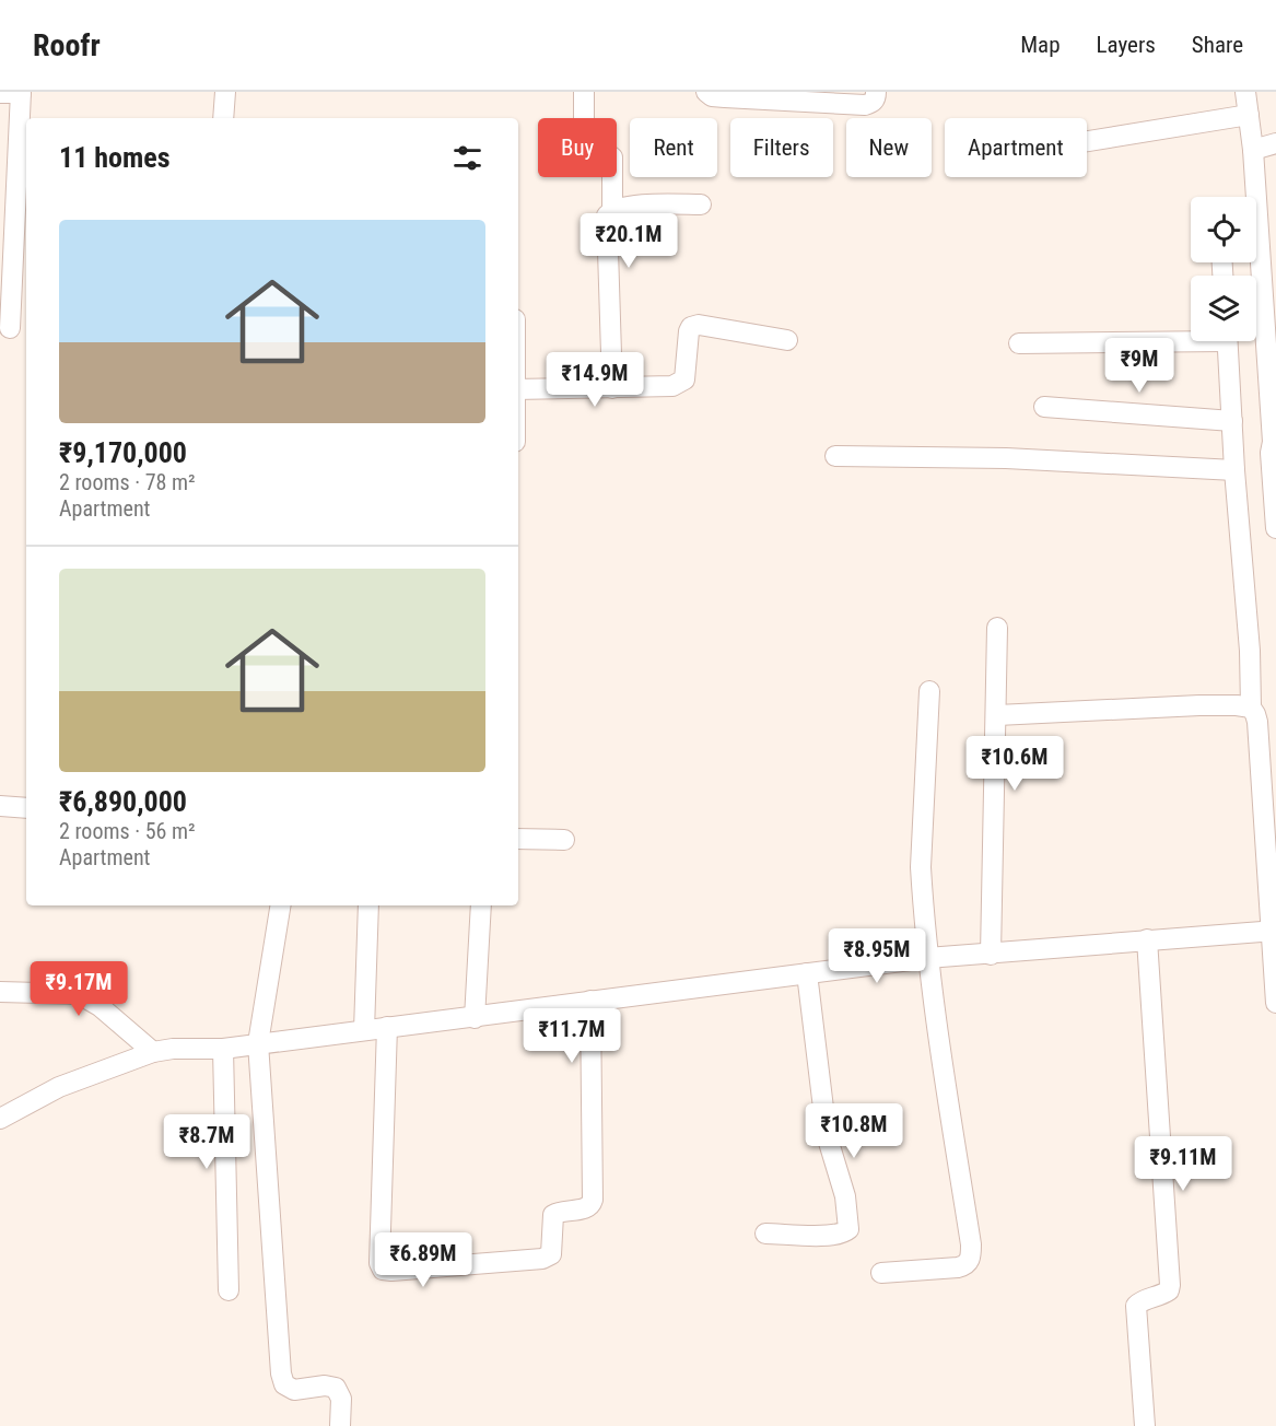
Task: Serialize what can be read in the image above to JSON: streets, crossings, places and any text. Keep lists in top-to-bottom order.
{
  "page": {
    "header": "Roofr",
    "nav": ["Map", "Layers", "Share"],
    "chip": [
      "Buy",
      "Rent",
      "Filters",
      "New",
      "Apartment"
    ],
    "heading": "11 homes",
    "list": [
      {
        "name": "₹9,170,000",
        "note": "2 rooms · 78 m² · Apartment"
      },
      {
        "name": "₹6,890,000",
        "note": "2 rooms · 56 m² · Apartment"
      }
    ],
    "price": [
      "₹20.1M",
      "₹9M",
      "₹14.9M",
      "₹10.6M",
      "₹8.95M",
      "₹9.17M",
      "₹11.7M",
      "₹10.8M",
      "₹8.7M",
      "₹9.11M",
      "₹6.89M"
    ]
  }
}
